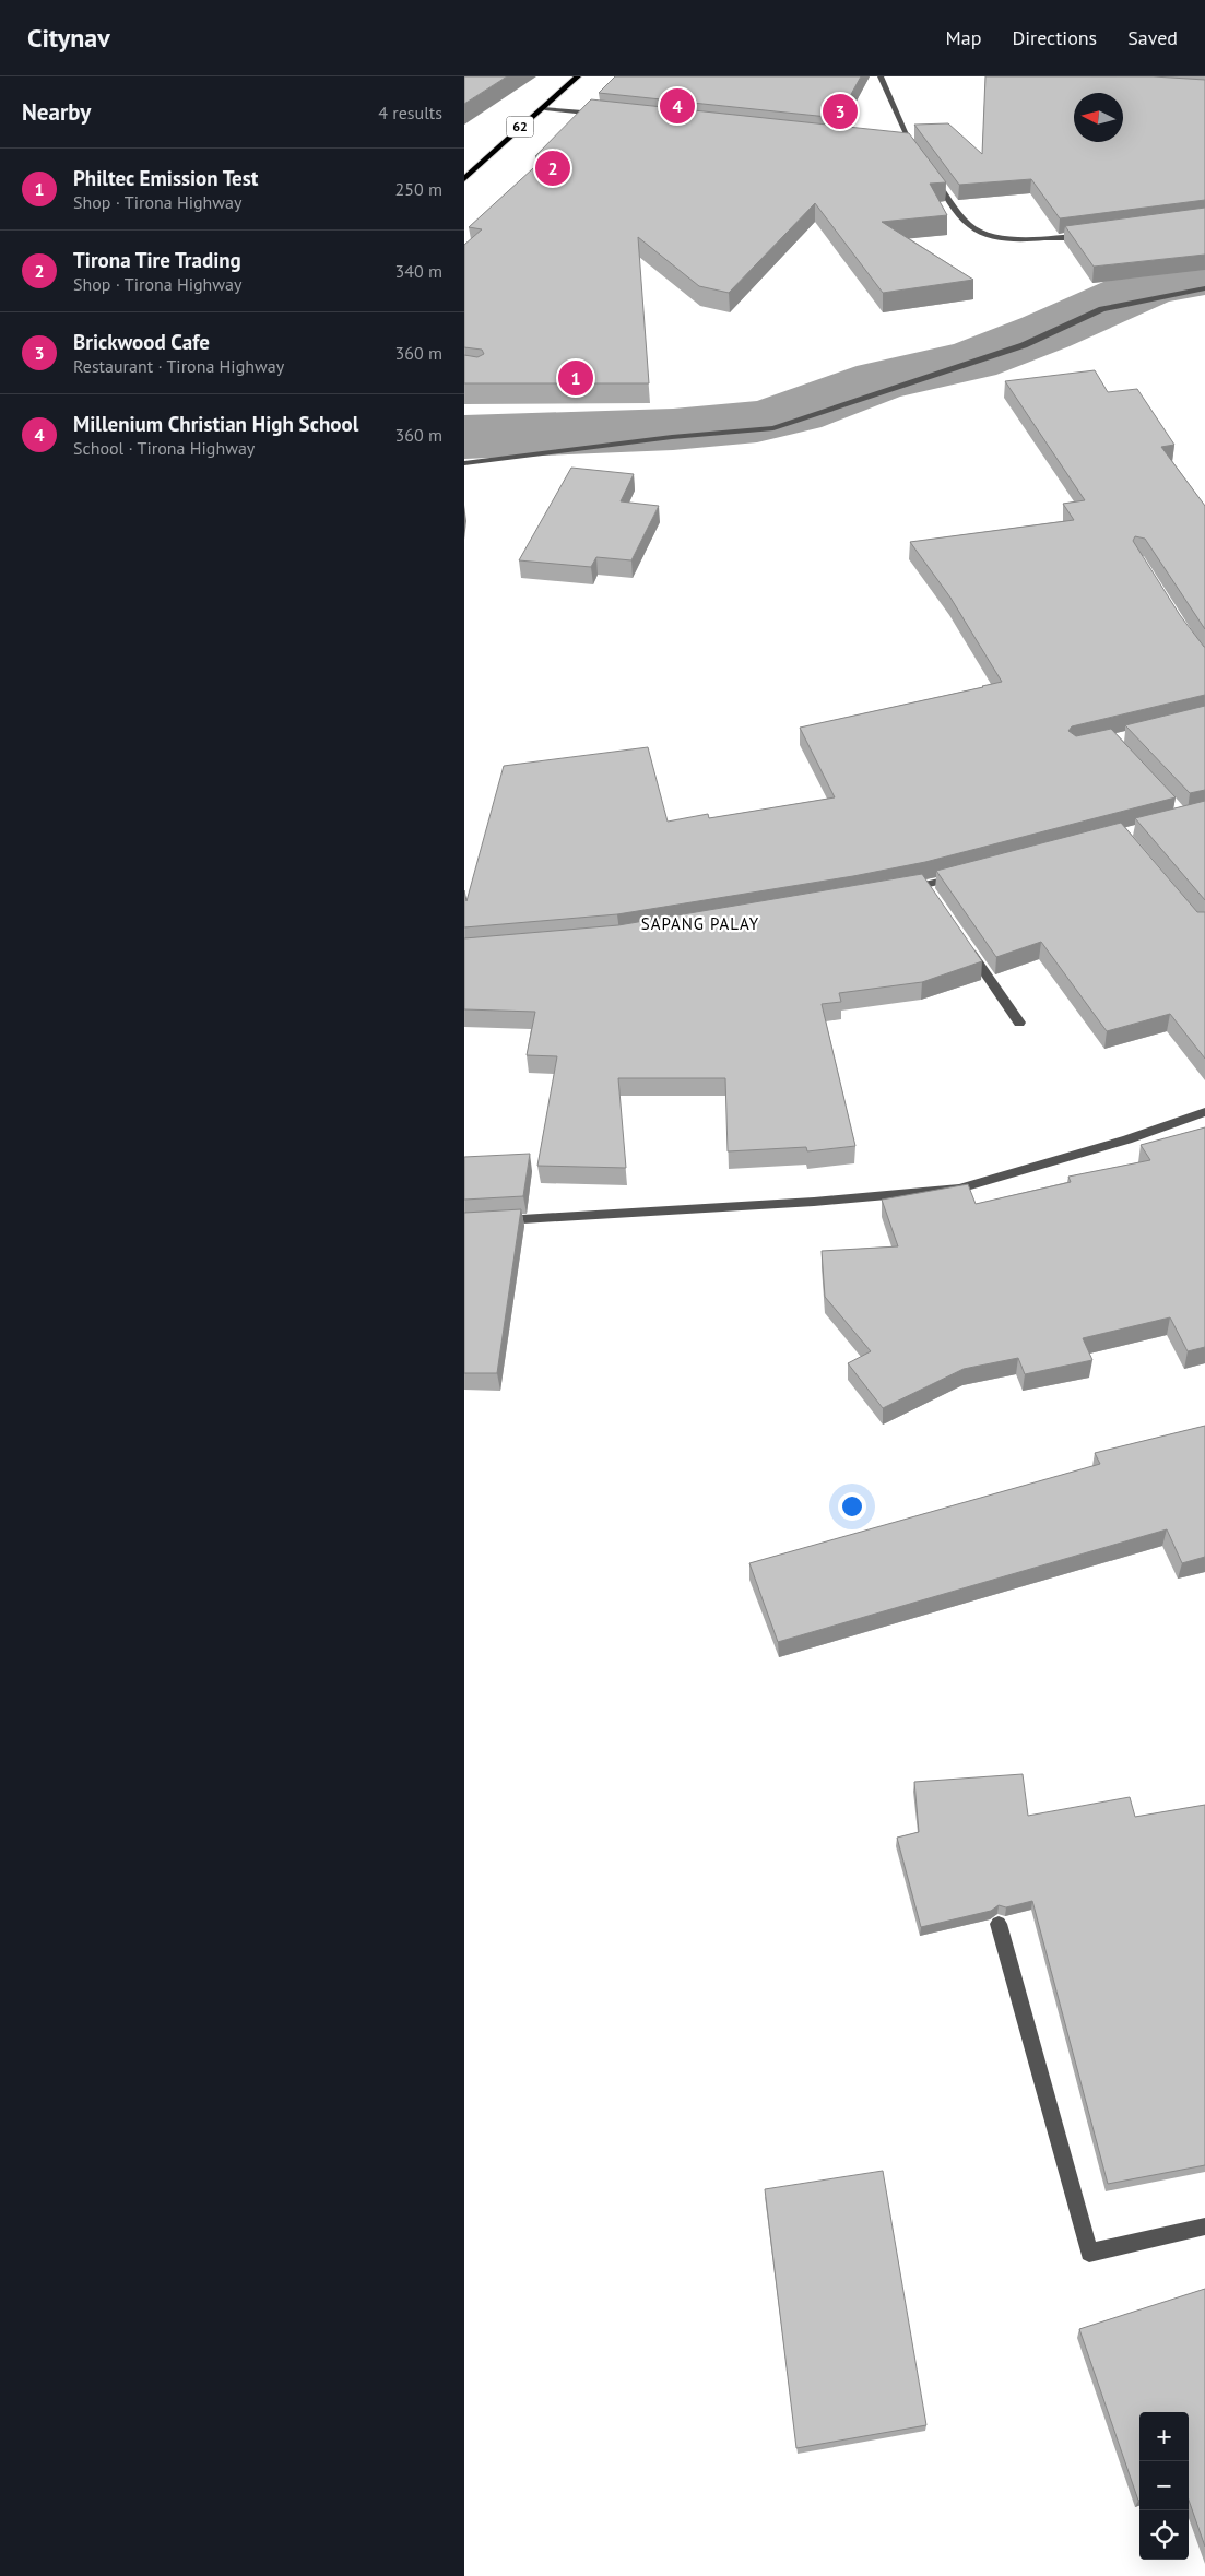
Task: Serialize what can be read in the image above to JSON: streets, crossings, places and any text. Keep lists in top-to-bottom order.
{
  "streets": {
    "main road": ["62"]
  },
  "districts": ["SAPANG PALAY"],
  "north": "left",
  "page": {
    "header": "Citynav",
    "nav": ["Map", "Directions", "Saved"],
    "heading": ["Nearby", "4 results"],
    "pins": [
      "4",
      "3",
      "2",
      "1"
    ],
    "list": [
      {
        "mark": "1",
        "name": "Philtec Emission Test",
        "note": "Shop · Tirona Highway",
        "value": "250 m"
      },
      {
        "mark": "2",
        "name": "Tirona Tire Trading",
        "note": "Shop · Tirona Highway",
        "value": "340 m"
      },
      {
        "mark": "3",
        "name": "Brickwood Cafe",
        "note": "Restaurant · Tirona Highway",
        "value": "360 m"
      },
      {
        "mark": "4",
        "name": "Millenium Christian High School",
        "note": "School · Tirona Highway",
        "value": "360 m"
      }
    ],
    "map_buttons": ["+", "−"]
  }
}
